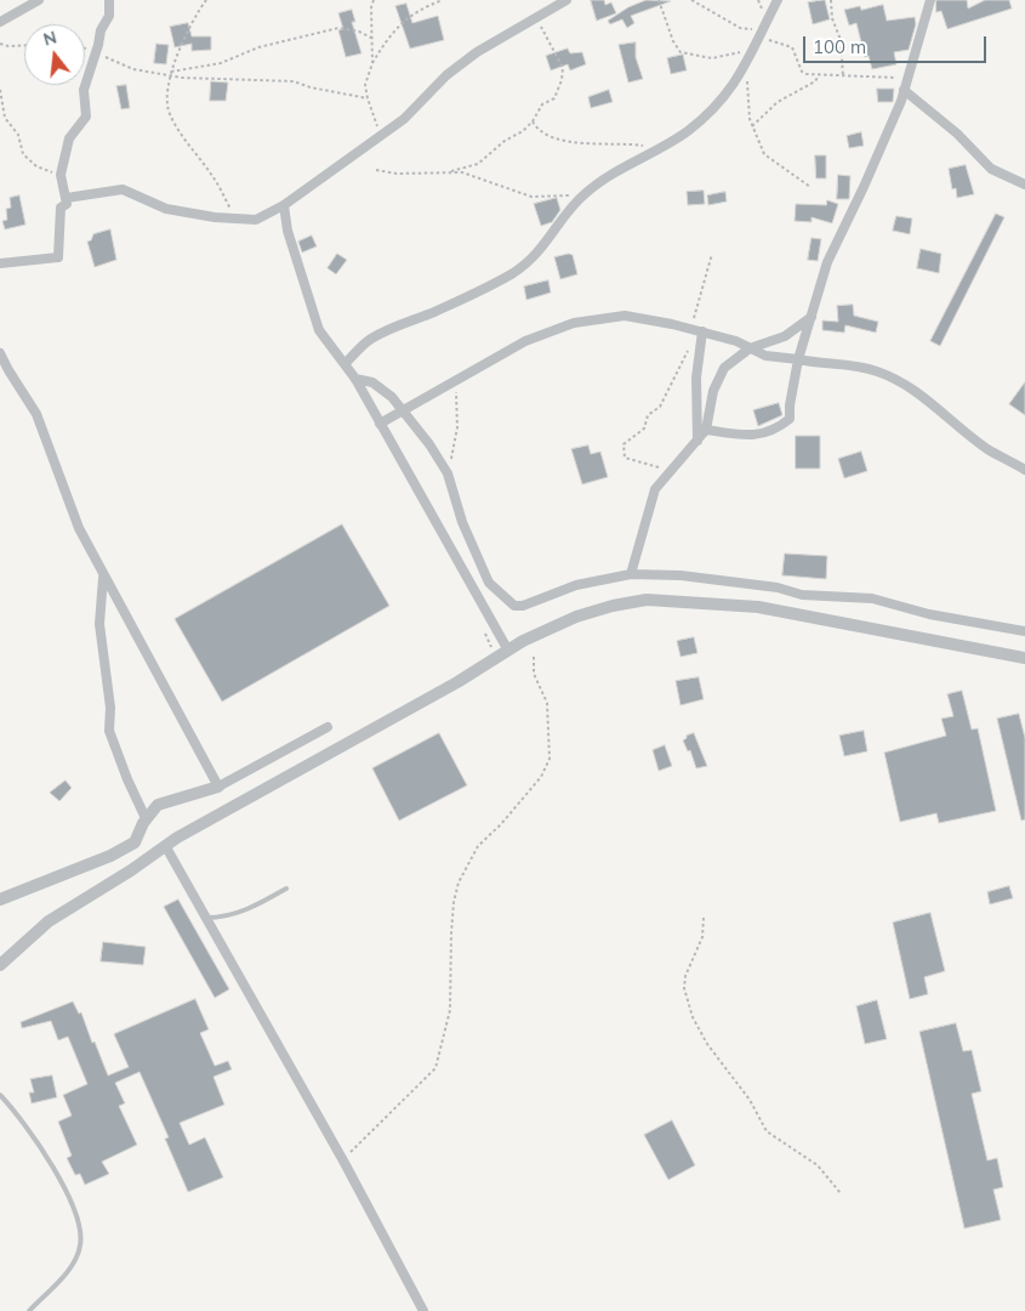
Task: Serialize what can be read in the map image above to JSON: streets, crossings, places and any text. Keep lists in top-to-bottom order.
{
  "scale_bar": "100 m",
  "north": "top"
}
